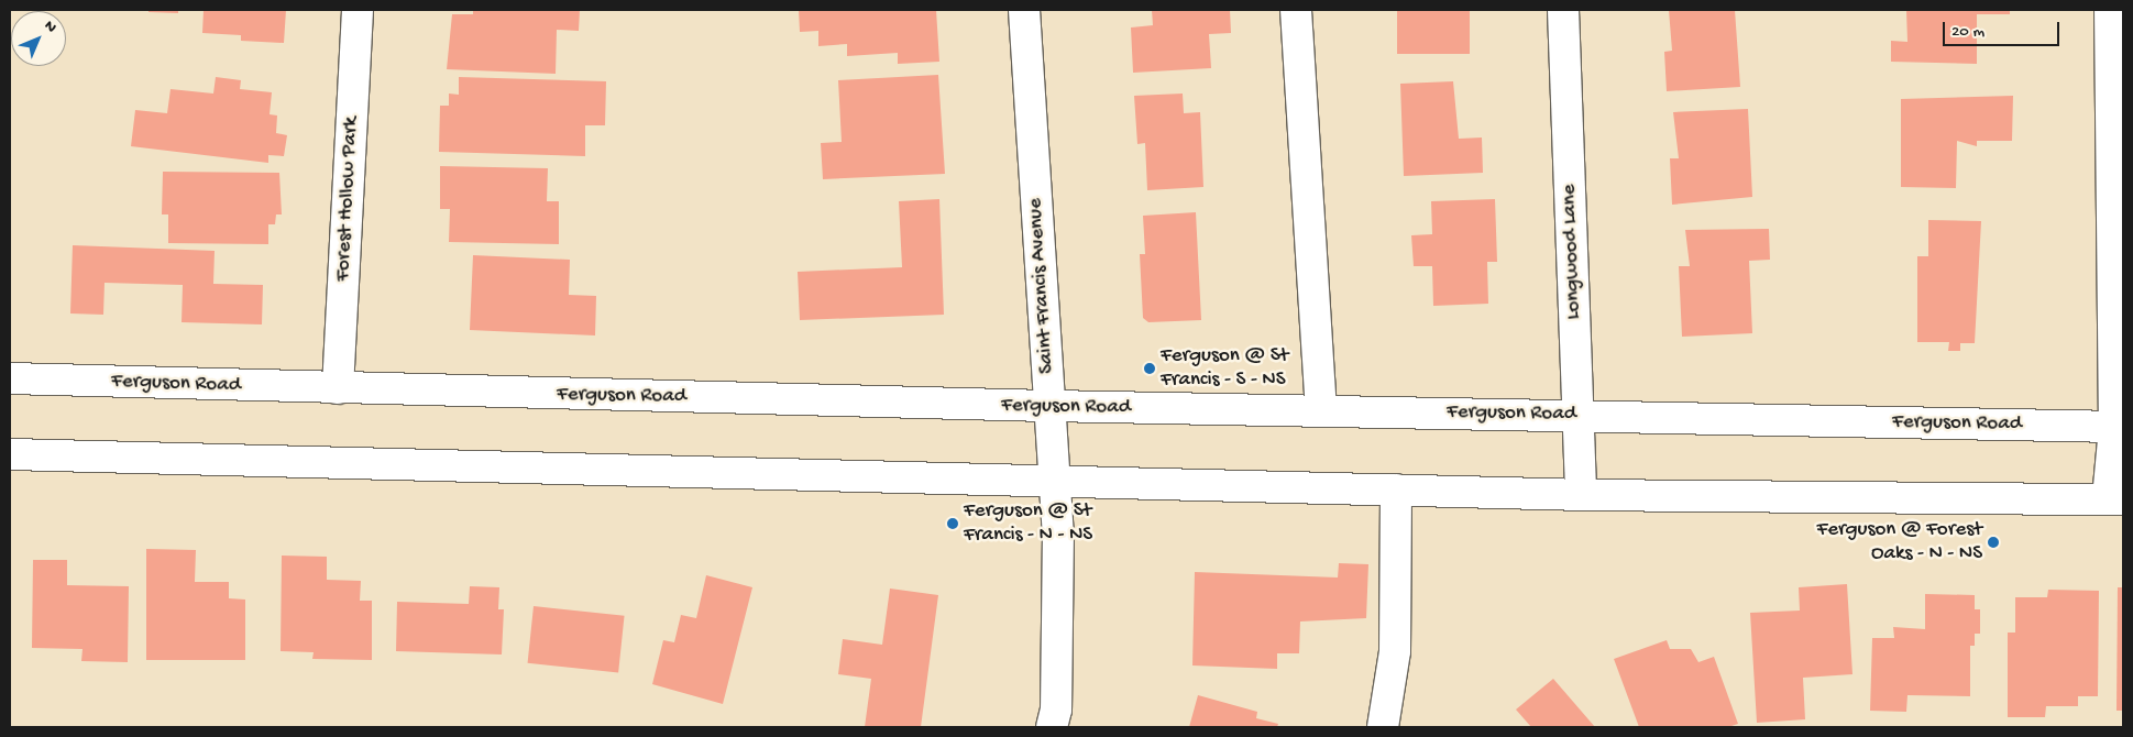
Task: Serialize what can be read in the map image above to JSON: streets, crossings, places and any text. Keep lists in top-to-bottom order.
{
  "streets": {
    "main road": [
      "Forest Hollow Park",
      "Longwood Lane",
      "Saint Francis Avenue",
      "Ferguson Road"
    ]
  },
  "crossings": [
    ["Forest Hollow Park", "Ferguson Road"],
    ["Longwood Lane", "Ferguson Road"],
    ["Saint Francis Avenue", "Ferguson Road"]
  ],
  "places": ["Ferguson @ St Francis - S - NS", "Ferguson @ St Francis - N - NS", "Ferguson @ Forest Oaks - N - NS"],
  "scale_bar": "20 m",
  "north": "top right"
}
